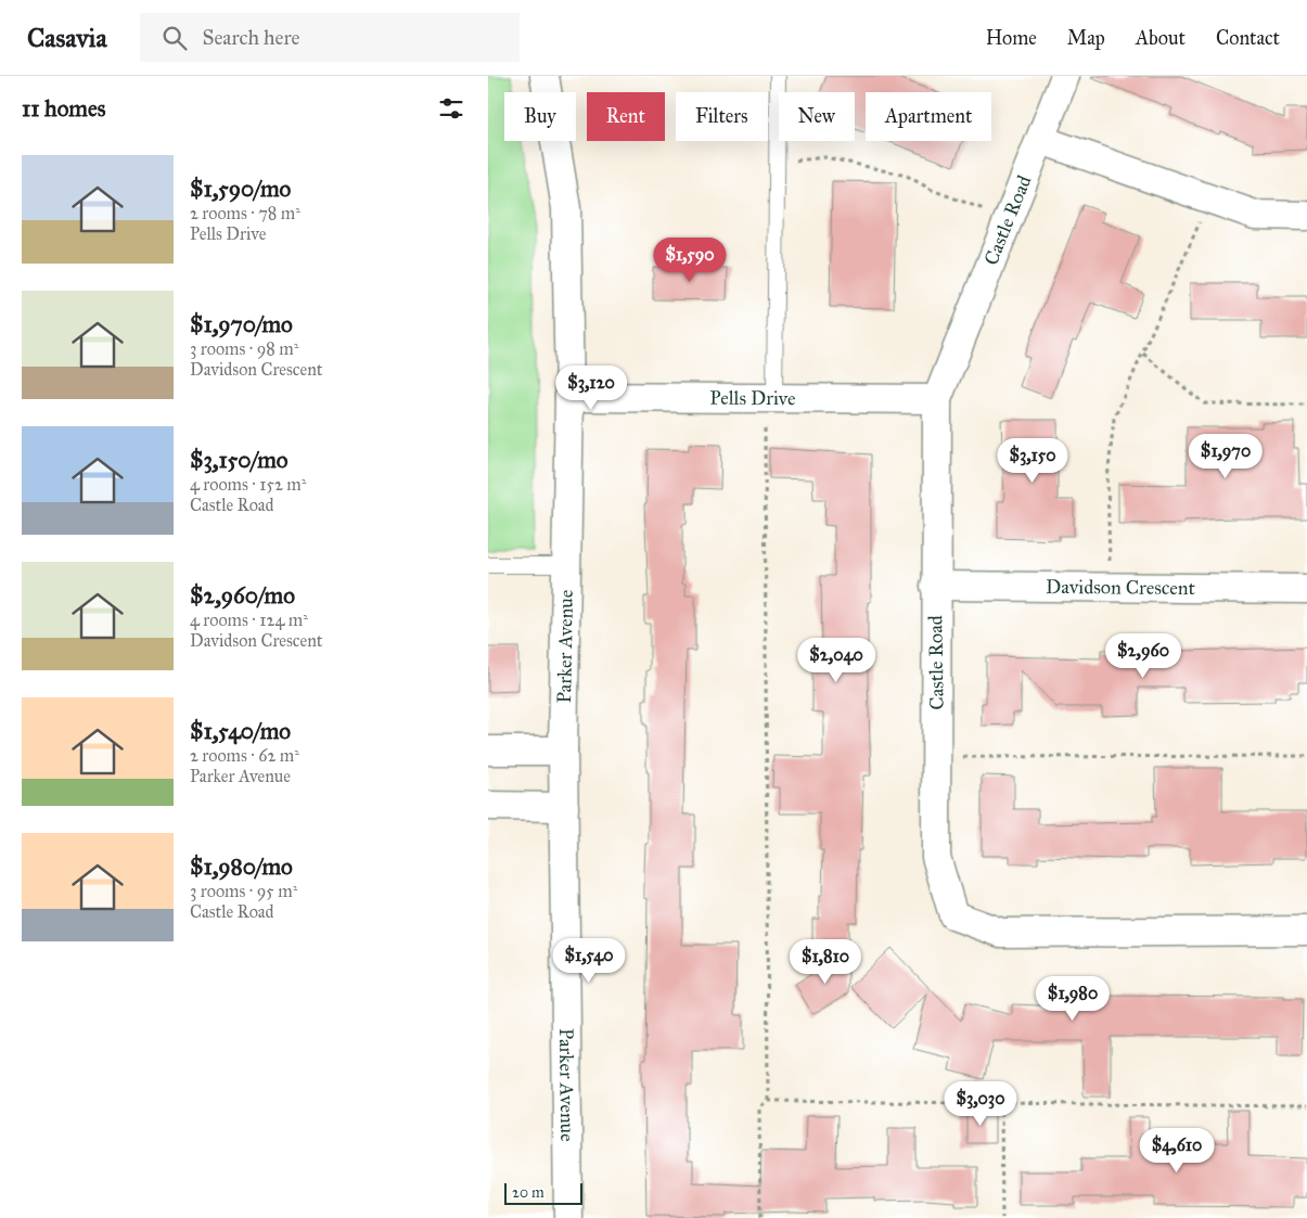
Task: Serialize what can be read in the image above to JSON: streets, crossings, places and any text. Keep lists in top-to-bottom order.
{
  "streets": {
    "street": [
      "Castle Road",
      "Pells Drive",
      "Davidson Crescent",
      "Parker Avenue"
    ]
  },
  "crossings": [
    ["Castle Road", "Pells Drive"],
    ["Castle Road", "Davidson Crescent"],
    ["Pells Drive", "Parker Avenue"]
  ],
  "scale_bar": "20 m",
  "page": {
    "header": "Casavia",
    "search": "Search here",
    "nav": [
      "Home",
      "Map",
      "About",
      "Contact"
    ],
    "heading": "11 homes",
    "chip": [
      "Buy",
      "Rent",
      "Filters",
      "New",
      "Apartment"
    ],
    "list": [
      {
        "name": "$1,590/mo",
        "note": "2 rooms · 78 m² · Pells Drive"
      },
      {
        "name": "$1,970/mo",
        "note": "3 rooms · 98 m² · Davidson Crescent"
      },
      {
        "name": "$3,150/mo",
        "note": "4 rooms · 152 m² · Castle Road"
      },
      {
        "name": "$2,960/mo",
        "note": "4 rooms · 124 m² · Davidson Crescent"
      },
      {
        "name": "$1,540/mo",
        "note": "2 rooms · 62 m² · Parker Avenue"
      },
      {
        "name": "$1,980/mo",
        "note": "3 rooms · 95 m² · Castle Road"
      }
    ],
    "price": [
      "$1,590",
      "$3,120",
      "$1,970",
      "$3,150",
      "$2,960",
      "$2,040",
      "$1,540",
      "$1,810",
      "$1,980",
      "$3,030",
      "$4,610"
    ],
    "scale": "20 m"
  }
}
